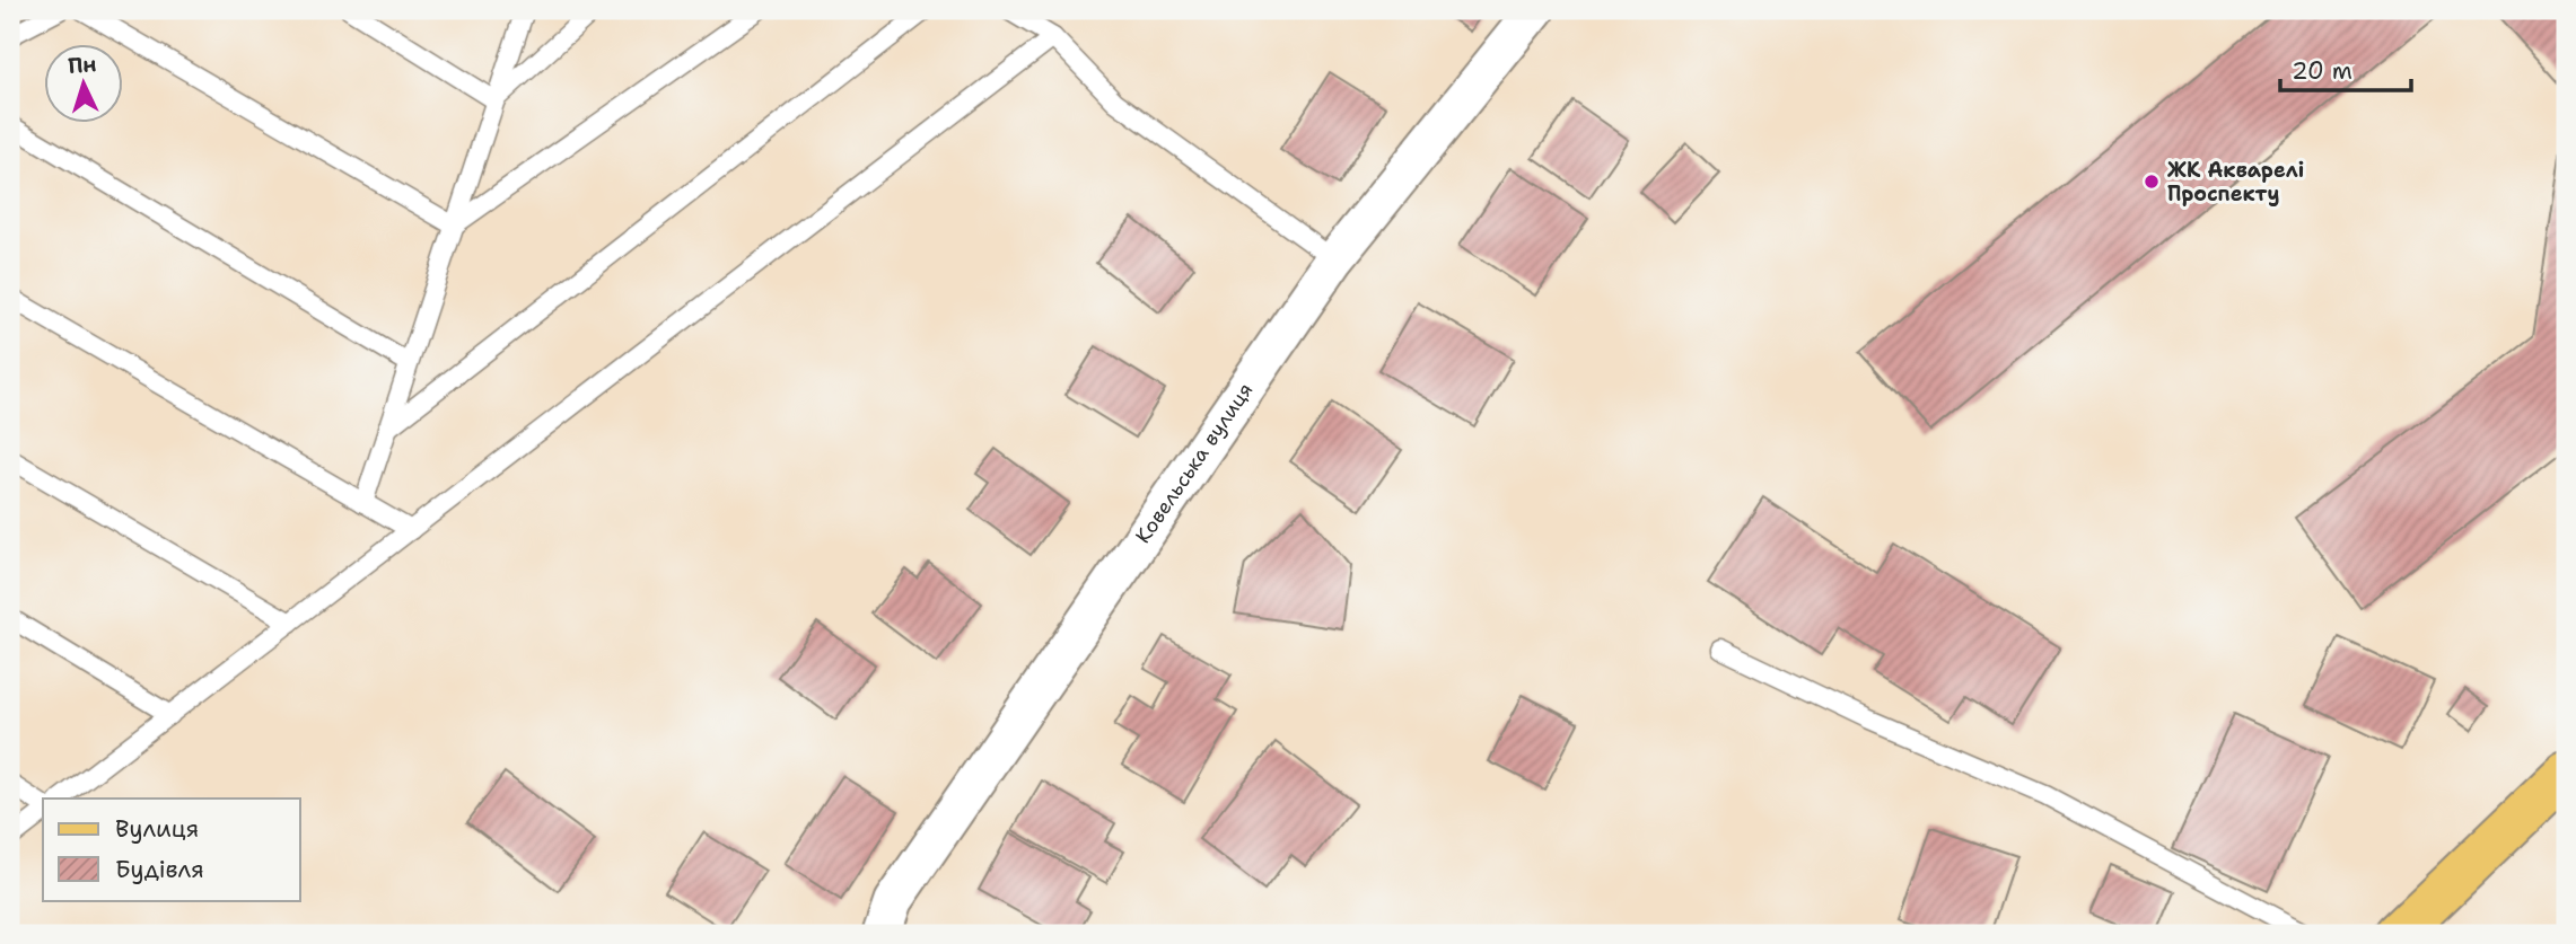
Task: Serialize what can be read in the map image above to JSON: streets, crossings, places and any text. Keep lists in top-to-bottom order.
{
  "streets": {
    "street": ["Ковельська вулиця"]
  },
  "places": ["ЖК Акварелі Проспекту"],
  "legend": ["Вулиця", "Будівля"],
  "scale_bar": "20 m",
  "north": "top"
}
